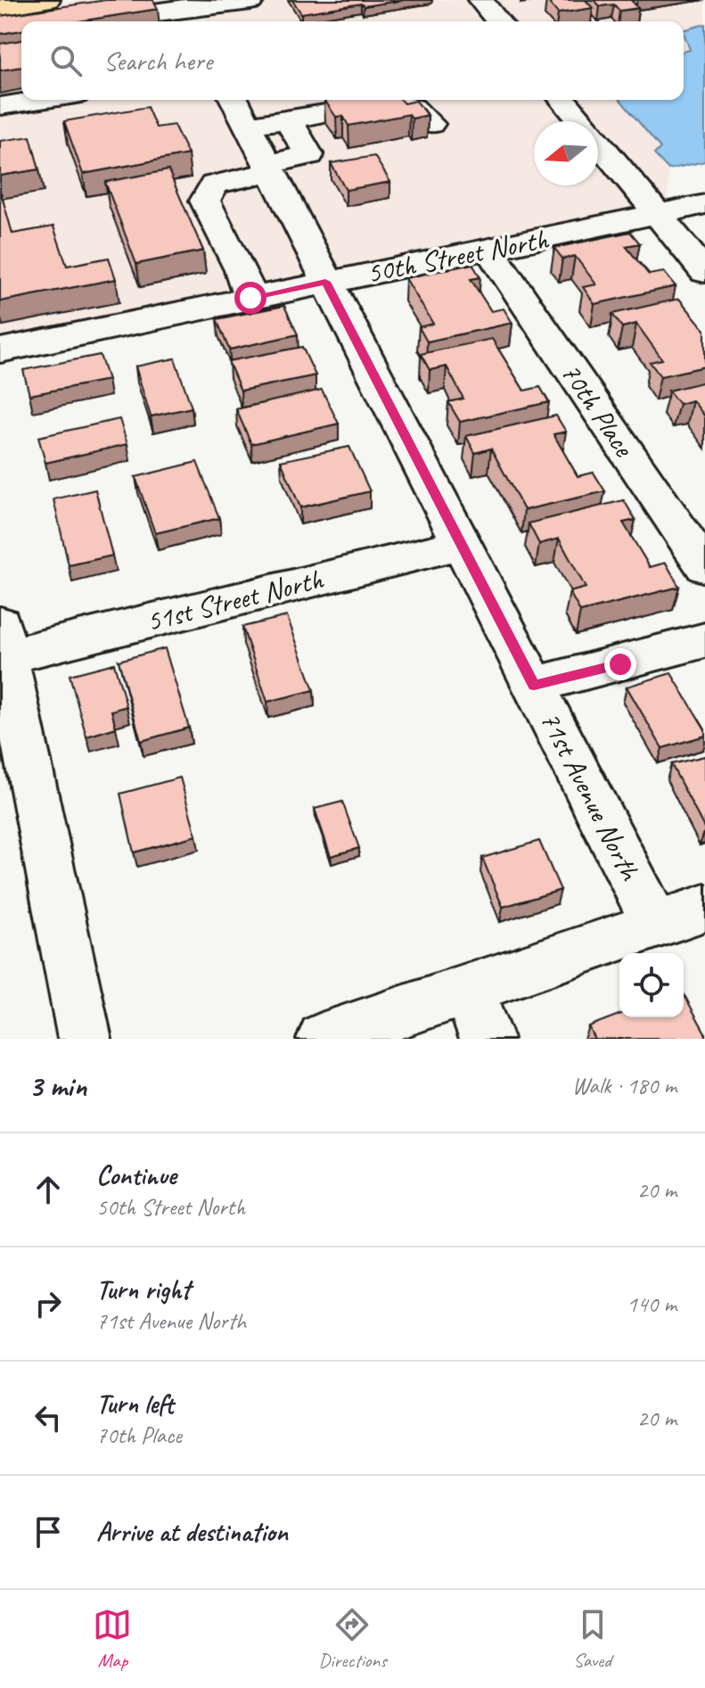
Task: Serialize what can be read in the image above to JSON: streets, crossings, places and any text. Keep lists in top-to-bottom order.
{
  "streets": {
    "street": [
      "50th Street North",
      "70th Place",
      "51st Street North",
      "71st Avenue North"
    ]
  },
  "crossings": [
    ["50th Street North", "70th Place"],
    ["50th Street North", "71st Avenue North"],
    ["51st Street North", "71st Avenue North"]
  ],
  "north": "left",
  "page": {
    "search": "Search here",
    "heading": ["3 min", "Walk · 180 m"],
    "list": [
      ["Continue", "50th Street North", "20 m"],
      ["Turn right", "71st Avenue North", "140 m"],
      ["Turn left", "70th Place", "20 m"],
      "Arrive at destination"
    ],
    "nav": ["Map", "Directions", "Saved"]
  }
}
